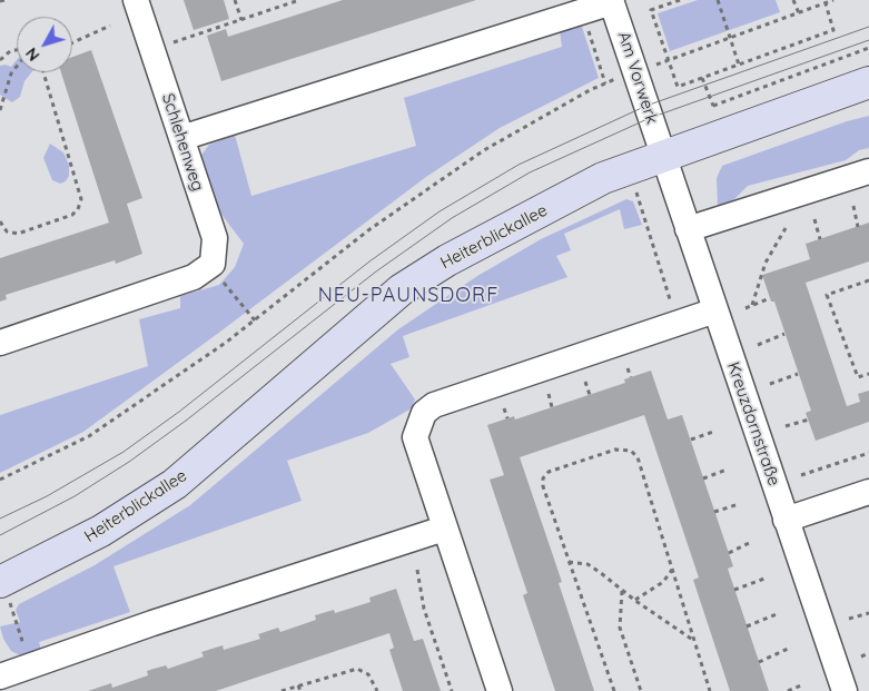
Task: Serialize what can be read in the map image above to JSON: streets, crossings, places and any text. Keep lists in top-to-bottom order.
{
  "streets": {
    "main road": ["Heiterblickallee"],
    "street": ["Am Vorwerk", "Schlehenweg", "Kreuzdornstraße"]
  },
  "crossings": [
    ["Am Vorwerk", "Heiterblickallee"],
    ["Am Vorwerk", "Kreuzdornstraße"],
    ["Heiterblickallee", "Kreuzdornstraße"]
  ],
  "districts": ["NEU-PAUNSDORF"],
  "north": "bottom left"
}
